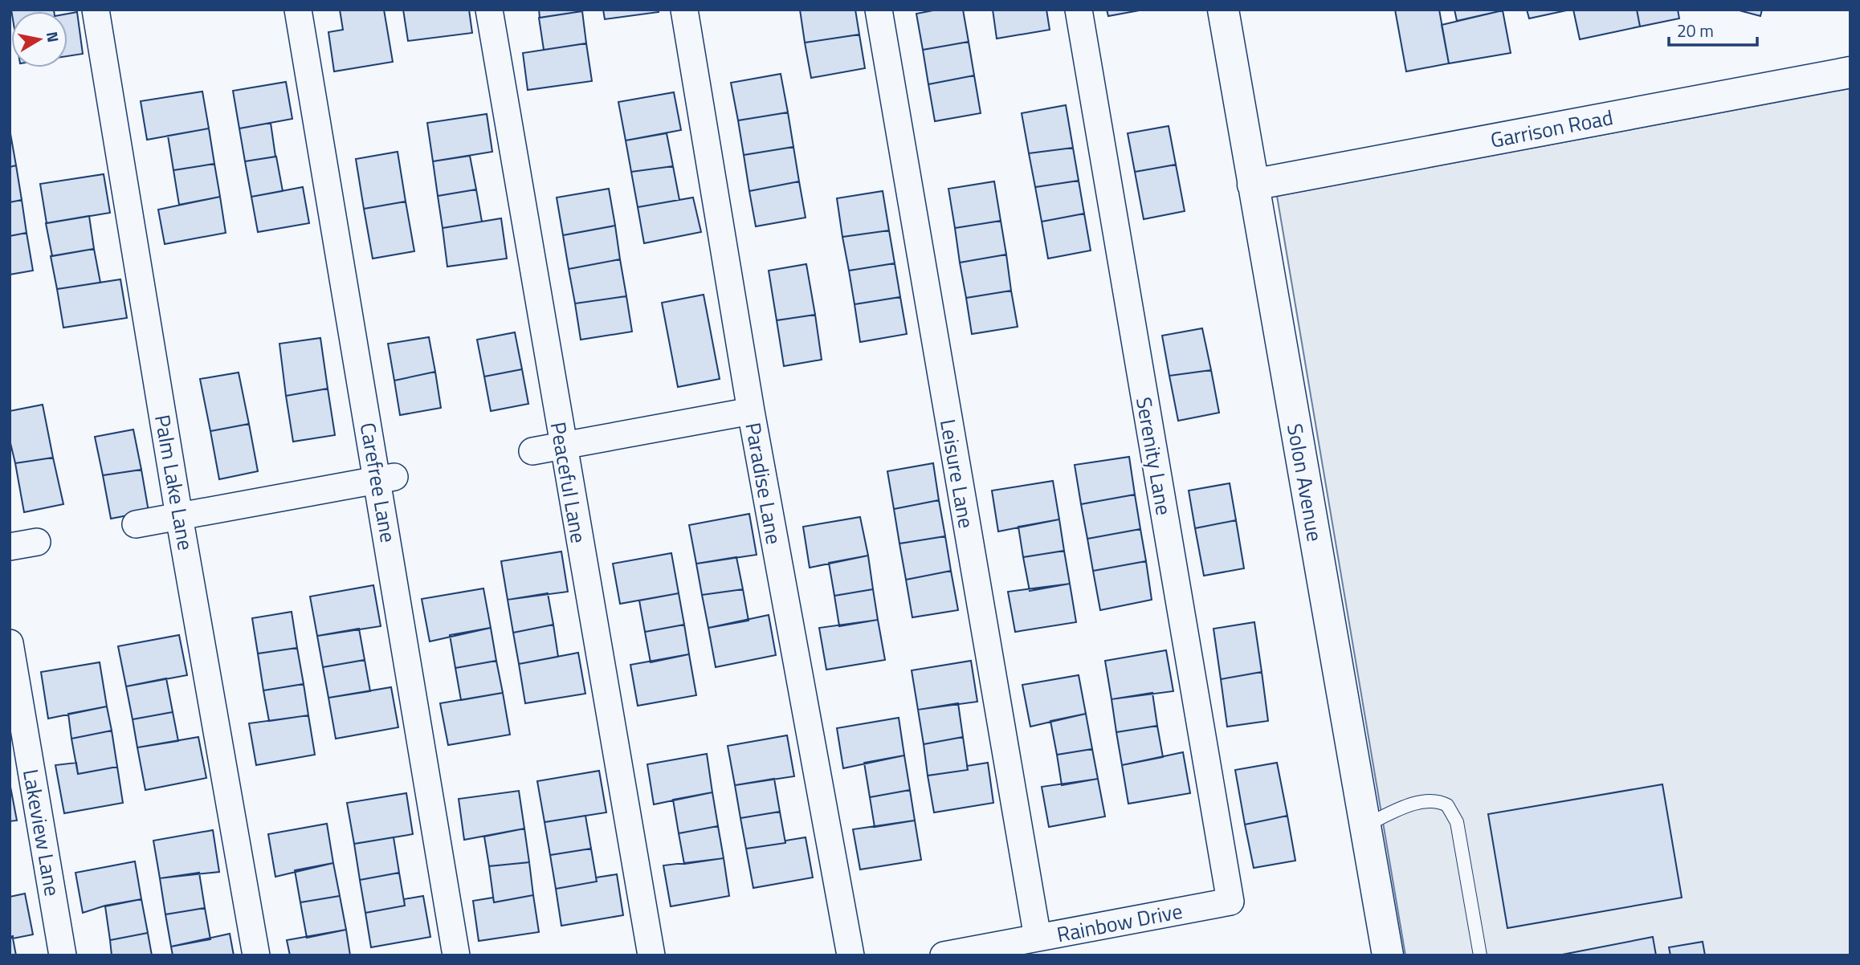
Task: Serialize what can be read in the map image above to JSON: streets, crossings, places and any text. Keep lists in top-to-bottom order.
{
  "streets": {
    "street": [
      "Garrison Road",
      "Serenity Lane",
      "Leisure Lane",
      "Palm Lake Lane",
      "Carefree Lane",
      "Peaceful Lane",
      "Solon Avenue",
      "Paradise Lane",
      "Lakeview Lane",
      "Rainbow Drive"
    ]
  },
  "crossings": [
    ["Garrison Road", "Solon Avenue"],
    ["Serenity Lane", "Rainbow Drive"],
    ["Leisure Lane", "Rainbow Drive"]
  ],
  "scale_bar": "20 m",
  "north": "right"
}
